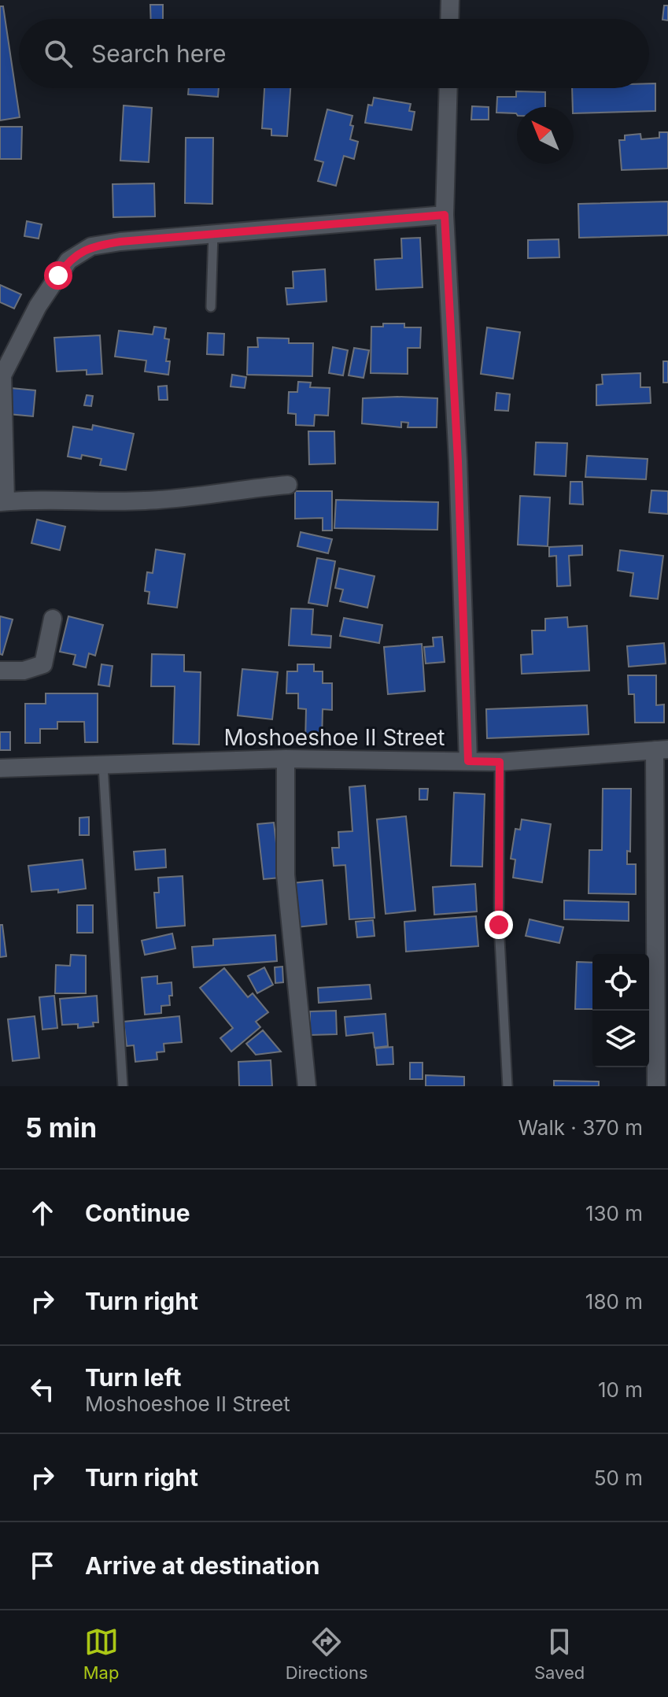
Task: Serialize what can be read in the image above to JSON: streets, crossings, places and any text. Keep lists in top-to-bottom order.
{
  "streets": {
    "street": ["Moshoeshoe II Street"]
  },
  "north": "top left",
  "page": {
    "search": "Search here",
    "heading": ["5 min", "Walk · 370 m"],
    "list": [
      ["Continue", "130 m"],
      ["Turn right", "180 m"],
      ["Turn left", "Moshoeshoe II Street", "10 m"],
      ["Turn right", "50 m"],
      "Arrive at destination"
    ],
    "nav": ["Map", "Directions", "Saved"]
  }
}
